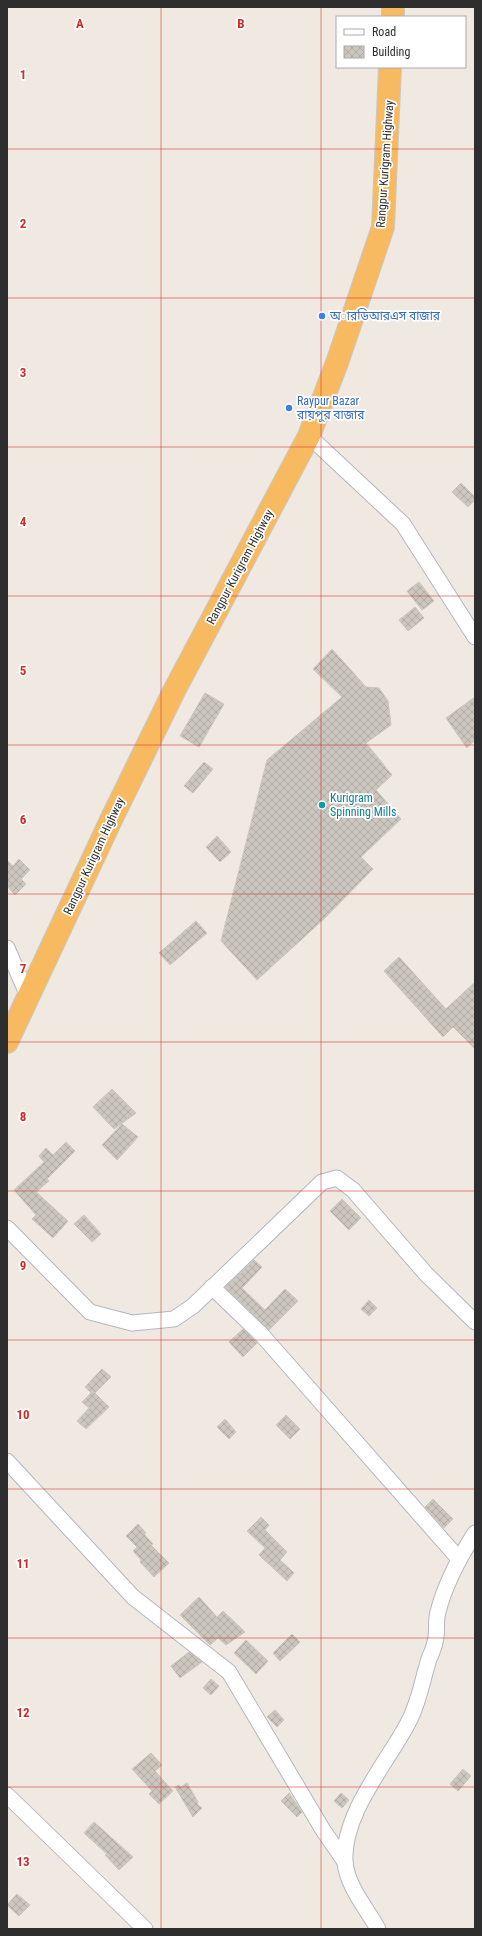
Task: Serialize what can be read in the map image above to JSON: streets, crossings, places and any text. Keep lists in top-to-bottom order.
{
  "streets": {
    "highway": ["Rangpur Kurigram Highway"]
  },
  "places": ["অারডিআরএস বাজার", "Raypur Bazar রায়পুর বাজার", "Kurigram Spinning Mills"],
  "legend": ["Road", "Building"],
  "grid": {
    "columns": ["A", "B"],
    "rows": [
      "1",
      "2",
      "3",
      "4",
      "5",
      "6",
      "7",
      "8",
      "9",
      "10",
      "11",
      "12",
      "13"
    ]
  }
}
